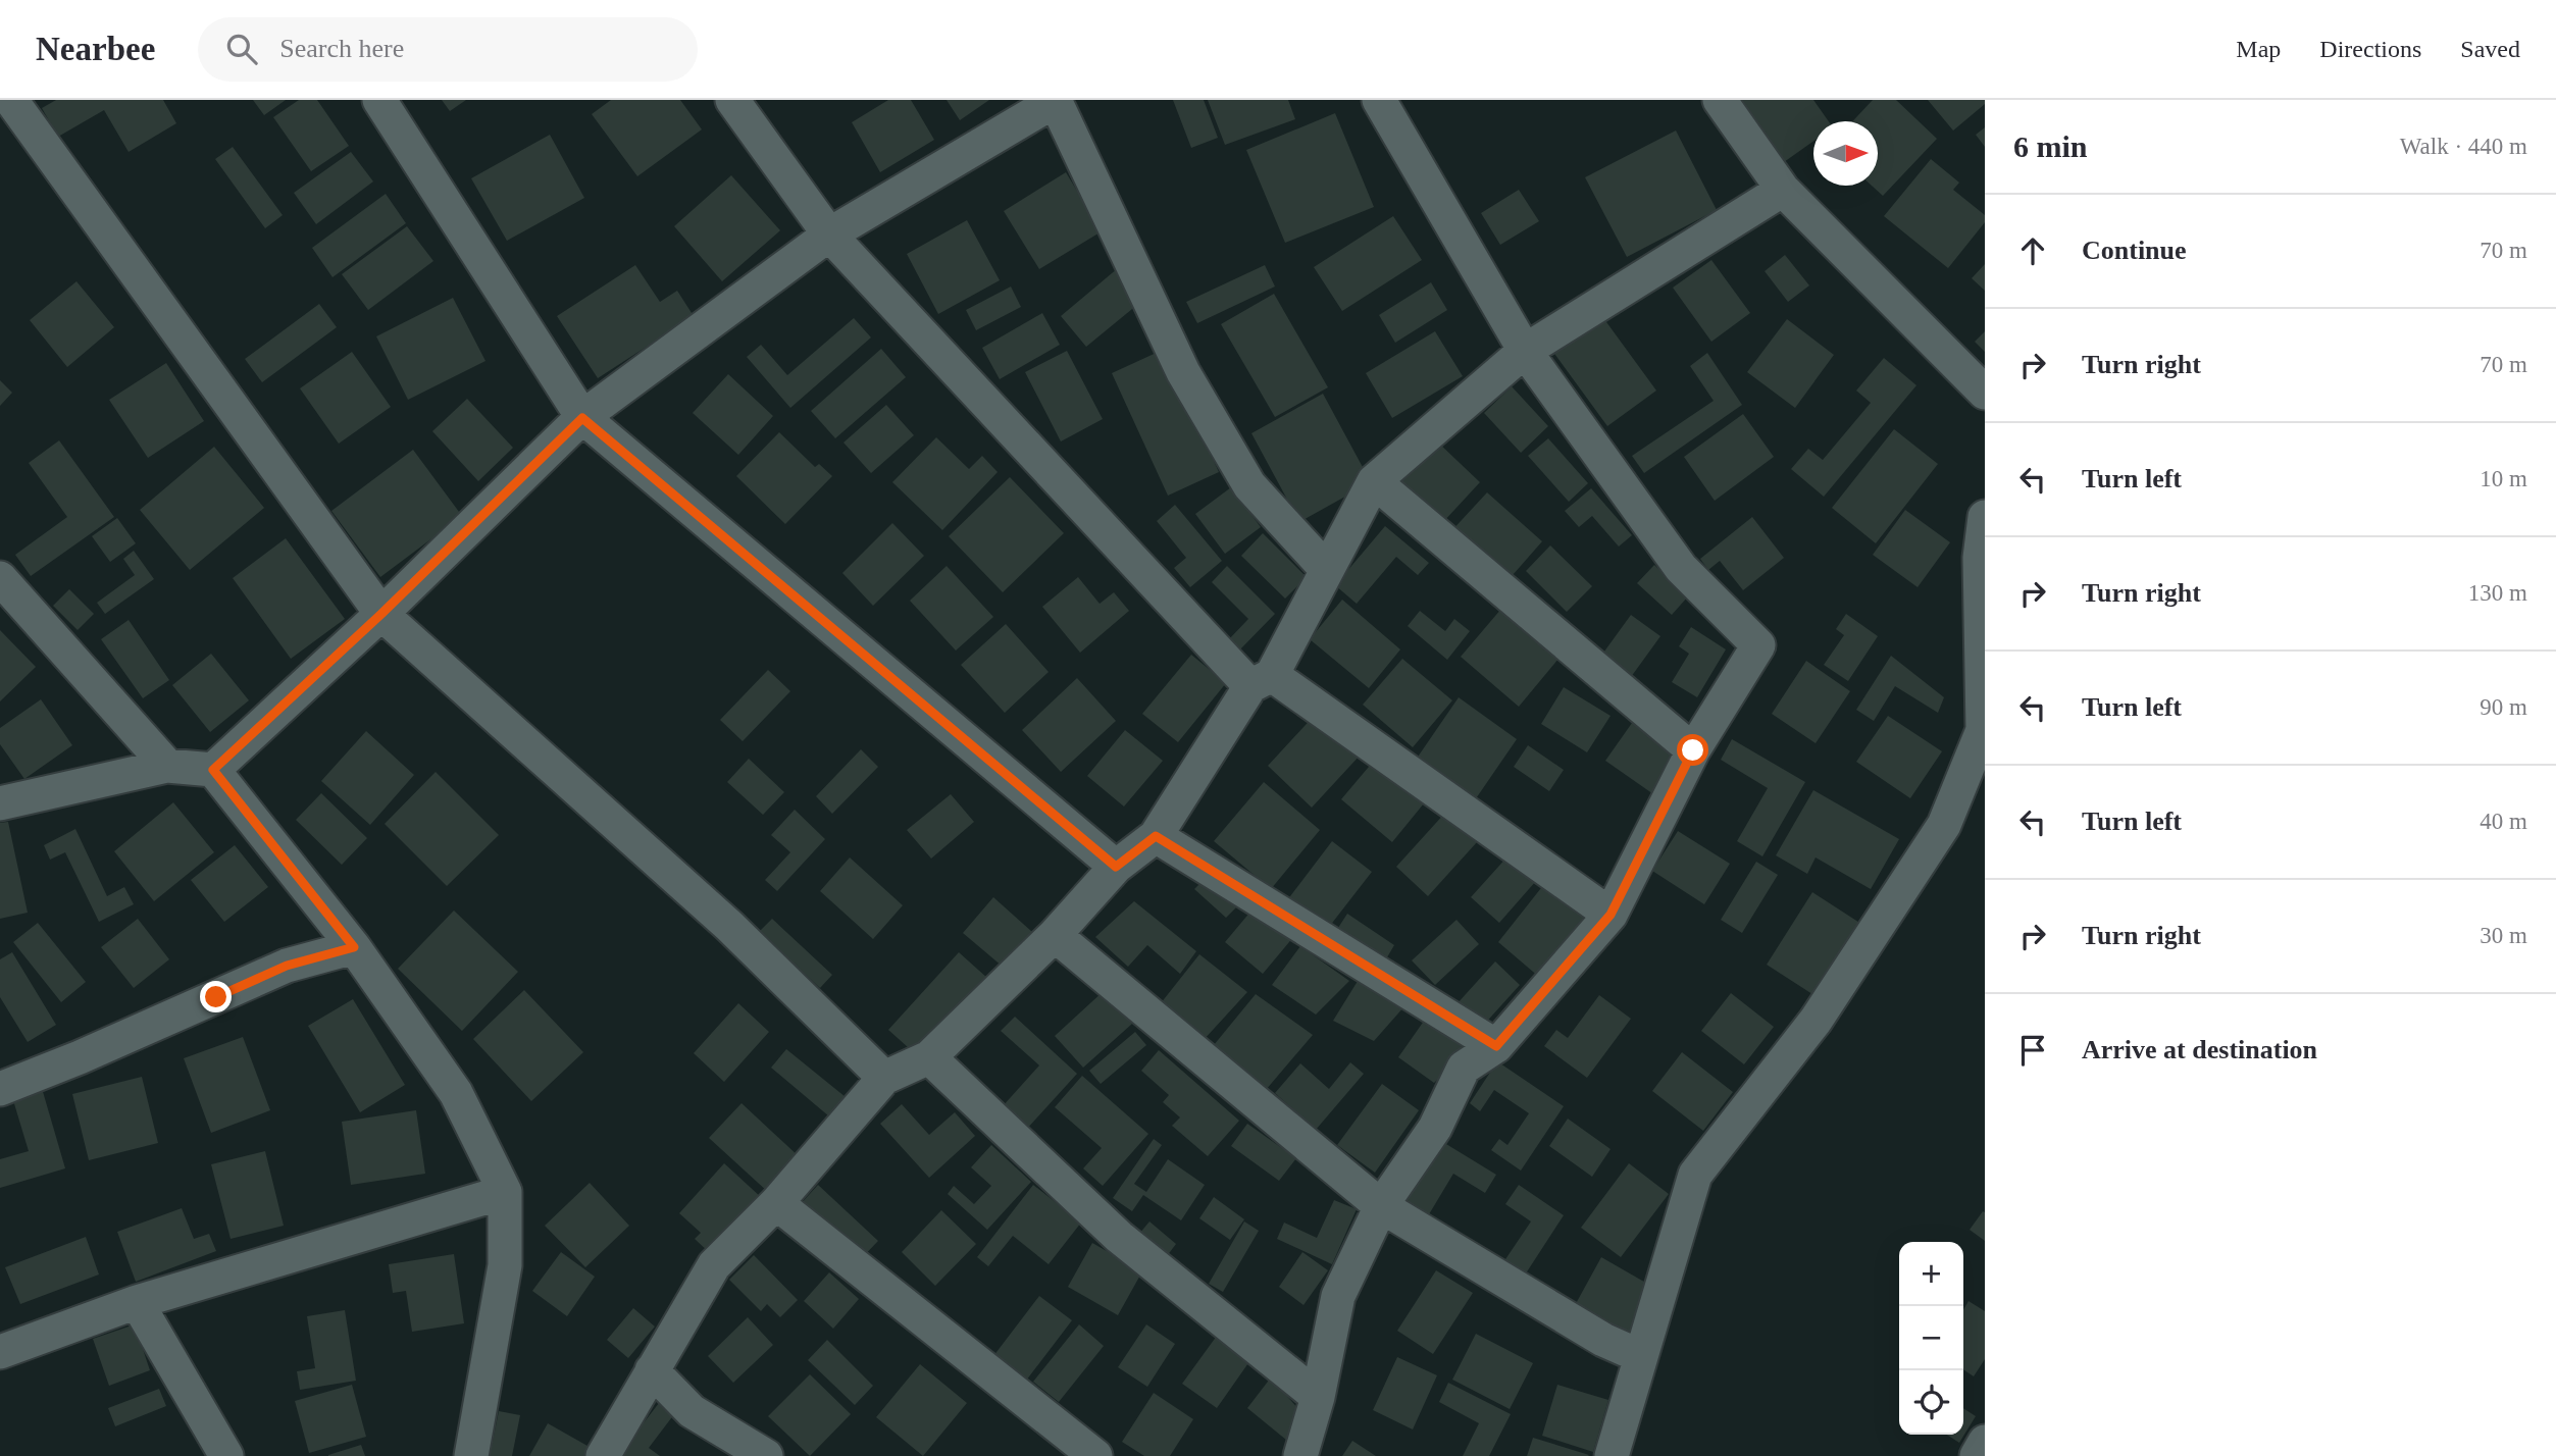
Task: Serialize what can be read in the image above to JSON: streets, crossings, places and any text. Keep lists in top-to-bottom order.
{
  "north": "right",
  "page": {
    "header": "Nearbee",
    "search": "Search here",
    "nav": ["Map", "Directions", "Saved"],
    "heading": ["6 min", "Walk · 440 m"],
    "list": [
      ["Continue", "70 m"],
      ["Turn right", "70 m"],
      ["Turn left", "10 m"],
      ["Turn right", "130 m"],
      ["Turn left", "90 m"],
      ["Turn left", "40 m"],
      ["Turn right", "30 m"],
      "Arrive at destination"
    ],
    "map_buttons": ["+", "−"]
  }
}
